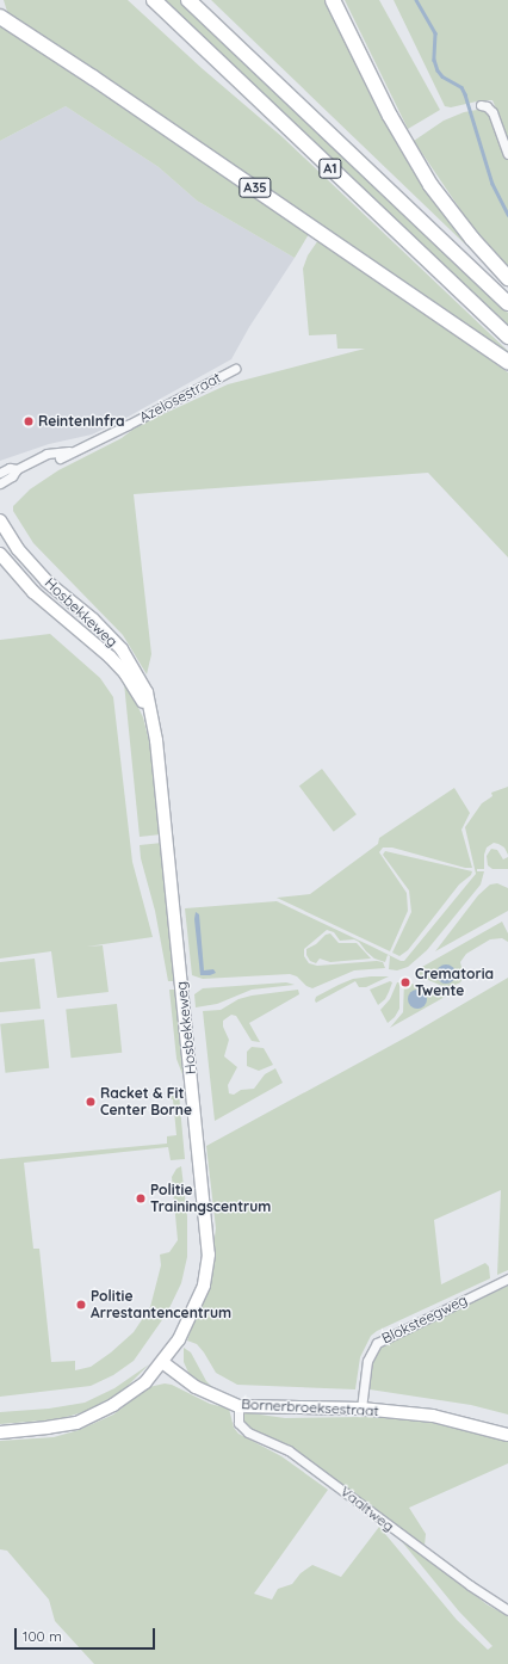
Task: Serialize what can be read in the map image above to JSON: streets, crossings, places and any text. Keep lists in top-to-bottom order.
{
  "streets": {
    "highway": ["A1", "A35"],
    "main road": ["Hosbekkeweg", "Bornerbroeksestraat"],
    "street": ["Azelosestraat", "Bloksteegweg", "Vaaltweg"]
  },
  "crossings": [
    ["Hosbekkeweg", "Bornerbroeksestraat"],
    ["Bloksteegweg", "Bornerbroeksestraat"],
    ["Bornerbroeksestraat", "Vaaltweg"]
  ],
  "places": [
    "ReintenInfra",
    "Crematoria Twente",
    "Racket & Fit Center Borne",
    "Politie Trainingscentrum",
    "Politie Arrestantencentrum"
  ],
  "scale_bar": "100 m"
}
